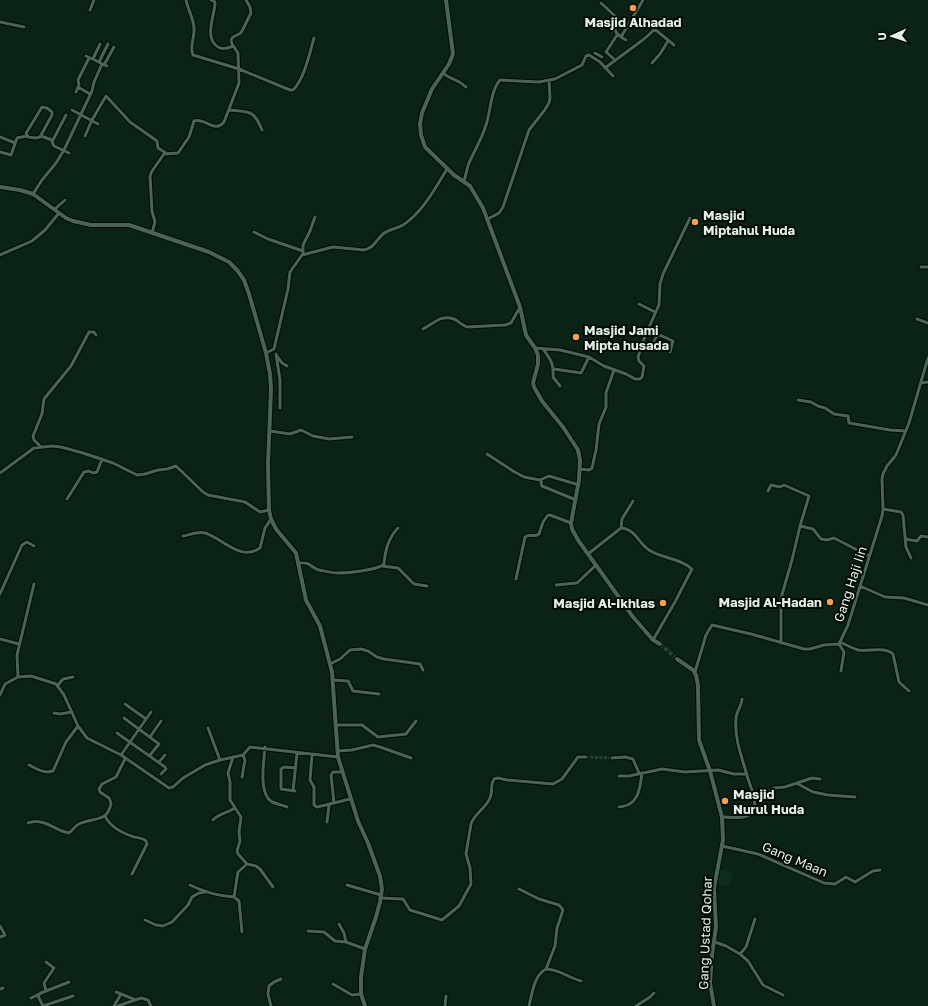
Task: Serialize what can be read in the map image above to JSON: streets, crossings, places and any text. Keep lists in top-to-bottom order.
{
  "streets": {
    "street": ["Gang Haji Iin", "Gang Maan", "Gang Ustad Qohar"]
  },
  "crossings": [
    ["Gang Maan", "Gang Ustad Qohar"]
  ],
  "places": [
    "Masjid Alhadad",
    "Masjid Miptahul Huda",
    "Masjid Jami Mipta husada",
    "Masjid Al-Hadan",
    "Masjid Al-Ikhlas",
    "Masjid Nurul Huda"
  ],
  "north": "left"
}
